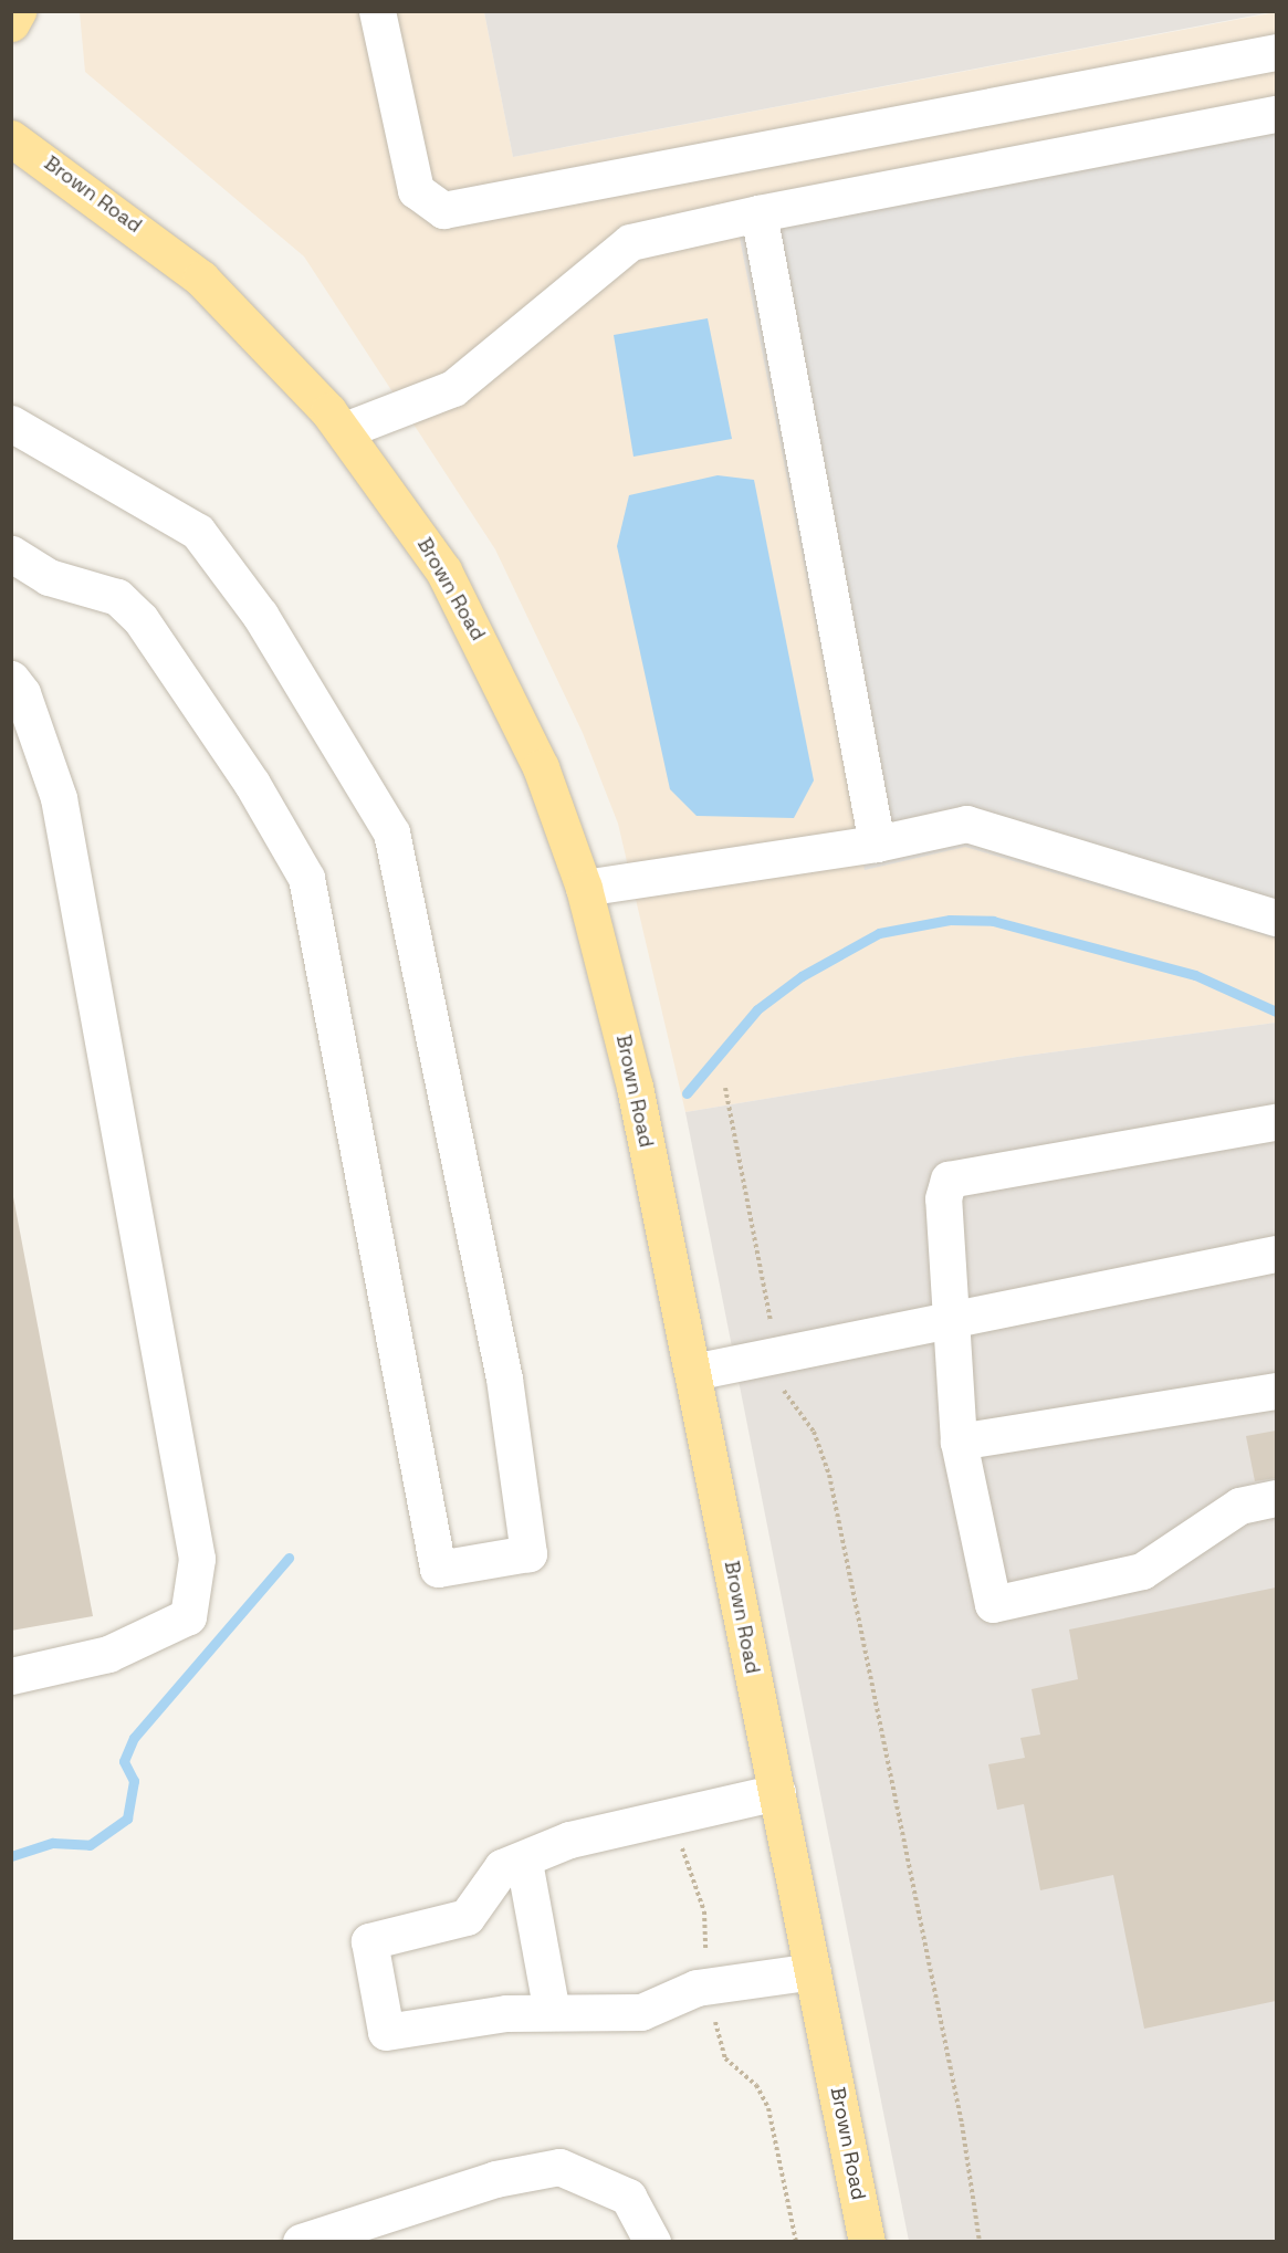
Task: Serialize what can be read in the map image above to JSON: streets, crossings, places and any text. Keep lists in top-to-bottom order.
{
  "streets": {
    "main road": ["Brown Road"]
  }
}
